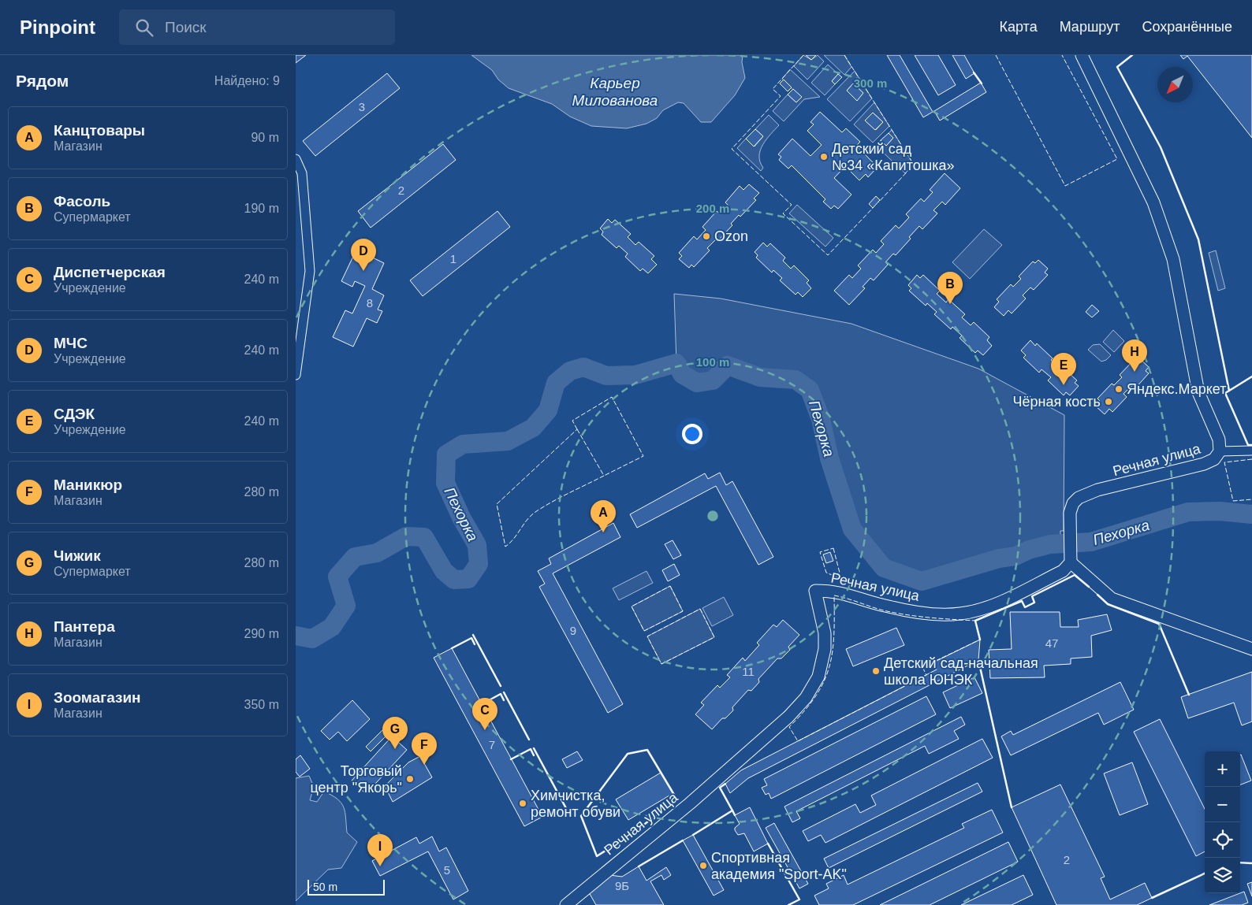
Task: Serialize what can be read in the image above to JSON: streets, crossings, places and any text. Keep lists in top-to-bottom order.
{
  "streets": {
    "street": ["Речная улица"]
  },
  "water": ["Карьер Милованова", "Пехорка"],
  "places": [
    "Детский сад №34 «Капитошка»",
    "Ozon",
    "Яндекс.Маркет",
    "Чёрная кость",
    "Детский сад-начальная школа ЮНЭК",
    "Торговый центр \"Якорь\"",
    "Химчистка, ремонт обуви",
    "Спортивная академия \"Sport-AK\""
  ],
  "house_numbers": [
    "3",
    "2",
    "1",
    "8",
    "9",
    "47",
    "11",
    "7",
    "2",
    "5",
    "9Б"
  ],
  "scale_bar": "50 m",
  "north": "bottom left",
  "page": {
    "header": "Pinpoint",
    "search": "Поиск",
    "nav": ["Карта", "Маршрут", "Сохранённые"],
    "heading": ["Рядом", "Найдено: 9"],
    "list": [
      {
        "mark": "A",
        "name": "Канцтовары",
        "note": "Магазин",
        "value": "90 m"
      },
      {
        "mark": "B",
        "name": "Фасоль",
        "note": "Супермаркет",
        "value": "190 m"
      },
      {
        "mark": "C",
        "name": "Диспетчерская",
        "note": "Учреждение",
        "value": "240 m"
      },
      {
        "mark": "D",
        "name": "МЧС",
        "note": "Учреждение",
        "value": "240 m"
      },
      {
        "mark": "E",
        "name": "СДЭК",
        "note": "Учреждение",
        "value": "240 m"
      },
      {
        "mark": "F",
        "name": "Маникюр",
        "note": "Магазин",
        "value": "280 m"
      },
      {
        "mark": "G",
        "name": "Чижик",
        "note": "Супермаркет",
        "value": "280 m"
      },
      {
        "mark": "H",
        "name": "Пантера",
        "note": "Магазин",
        "value": "290 m"
      },
      {
        "mark": "I",
        "name": "Зоомагазин",
        "note": "Магазин",
        "value": "350 m"
      }
    ],
    "pins": [
      "D",
      "B",
      "H",
      "E",
      "A",
      "C",
      "G",
      "F",
      "I"
    ],
    "map_buttons": ["+", "−"],
    "scale": "50 m"
  },
  "rings": ["300 m", "200 m", "100 m"]
}
